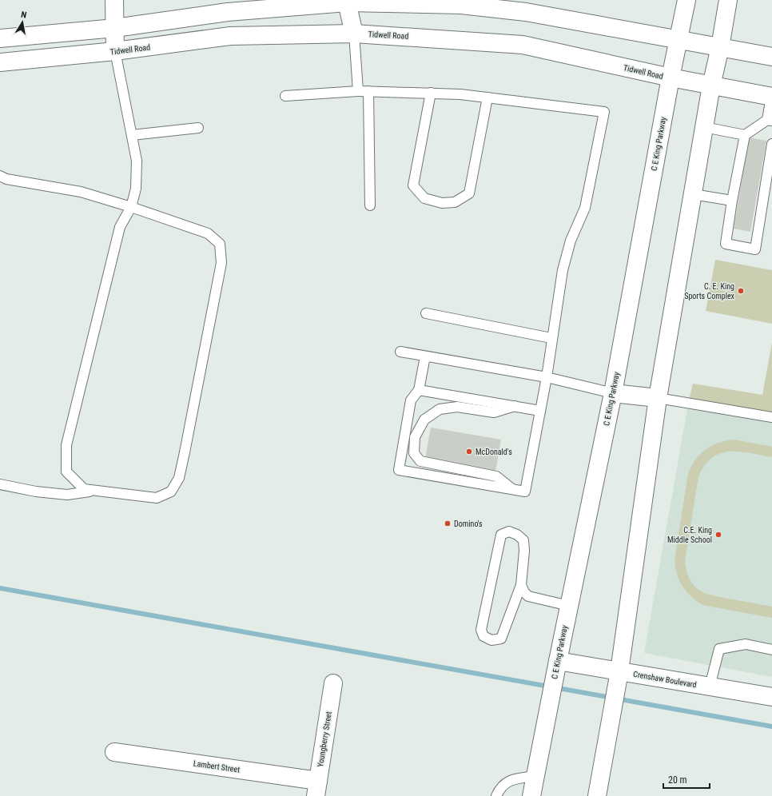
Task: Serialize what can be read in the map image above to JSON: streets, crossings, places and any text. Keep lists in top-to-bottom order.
{
  "streets": {
    "main road": [
      "Tidwell Road",
      "C E King Parkway",
      "Crenshaw Boulevard",
      "Youngberry Street",
      "Lambert Street"
    ]
  },
  "crossings": [
    ["Tidwell Road", "C E King Parkway"],
    ["C E King Parkway", "Crenshaw Boulevard"],
    ["Youngberry Street", "Lambert Street"]
  ],
  "places": [
    "C. E. King Sports Complex",
    "McDonald's",
    "Domino's",
    "C.E. King Middle School"
  ],
  "scale_bar": "20 m",
  "north": "top"
}
